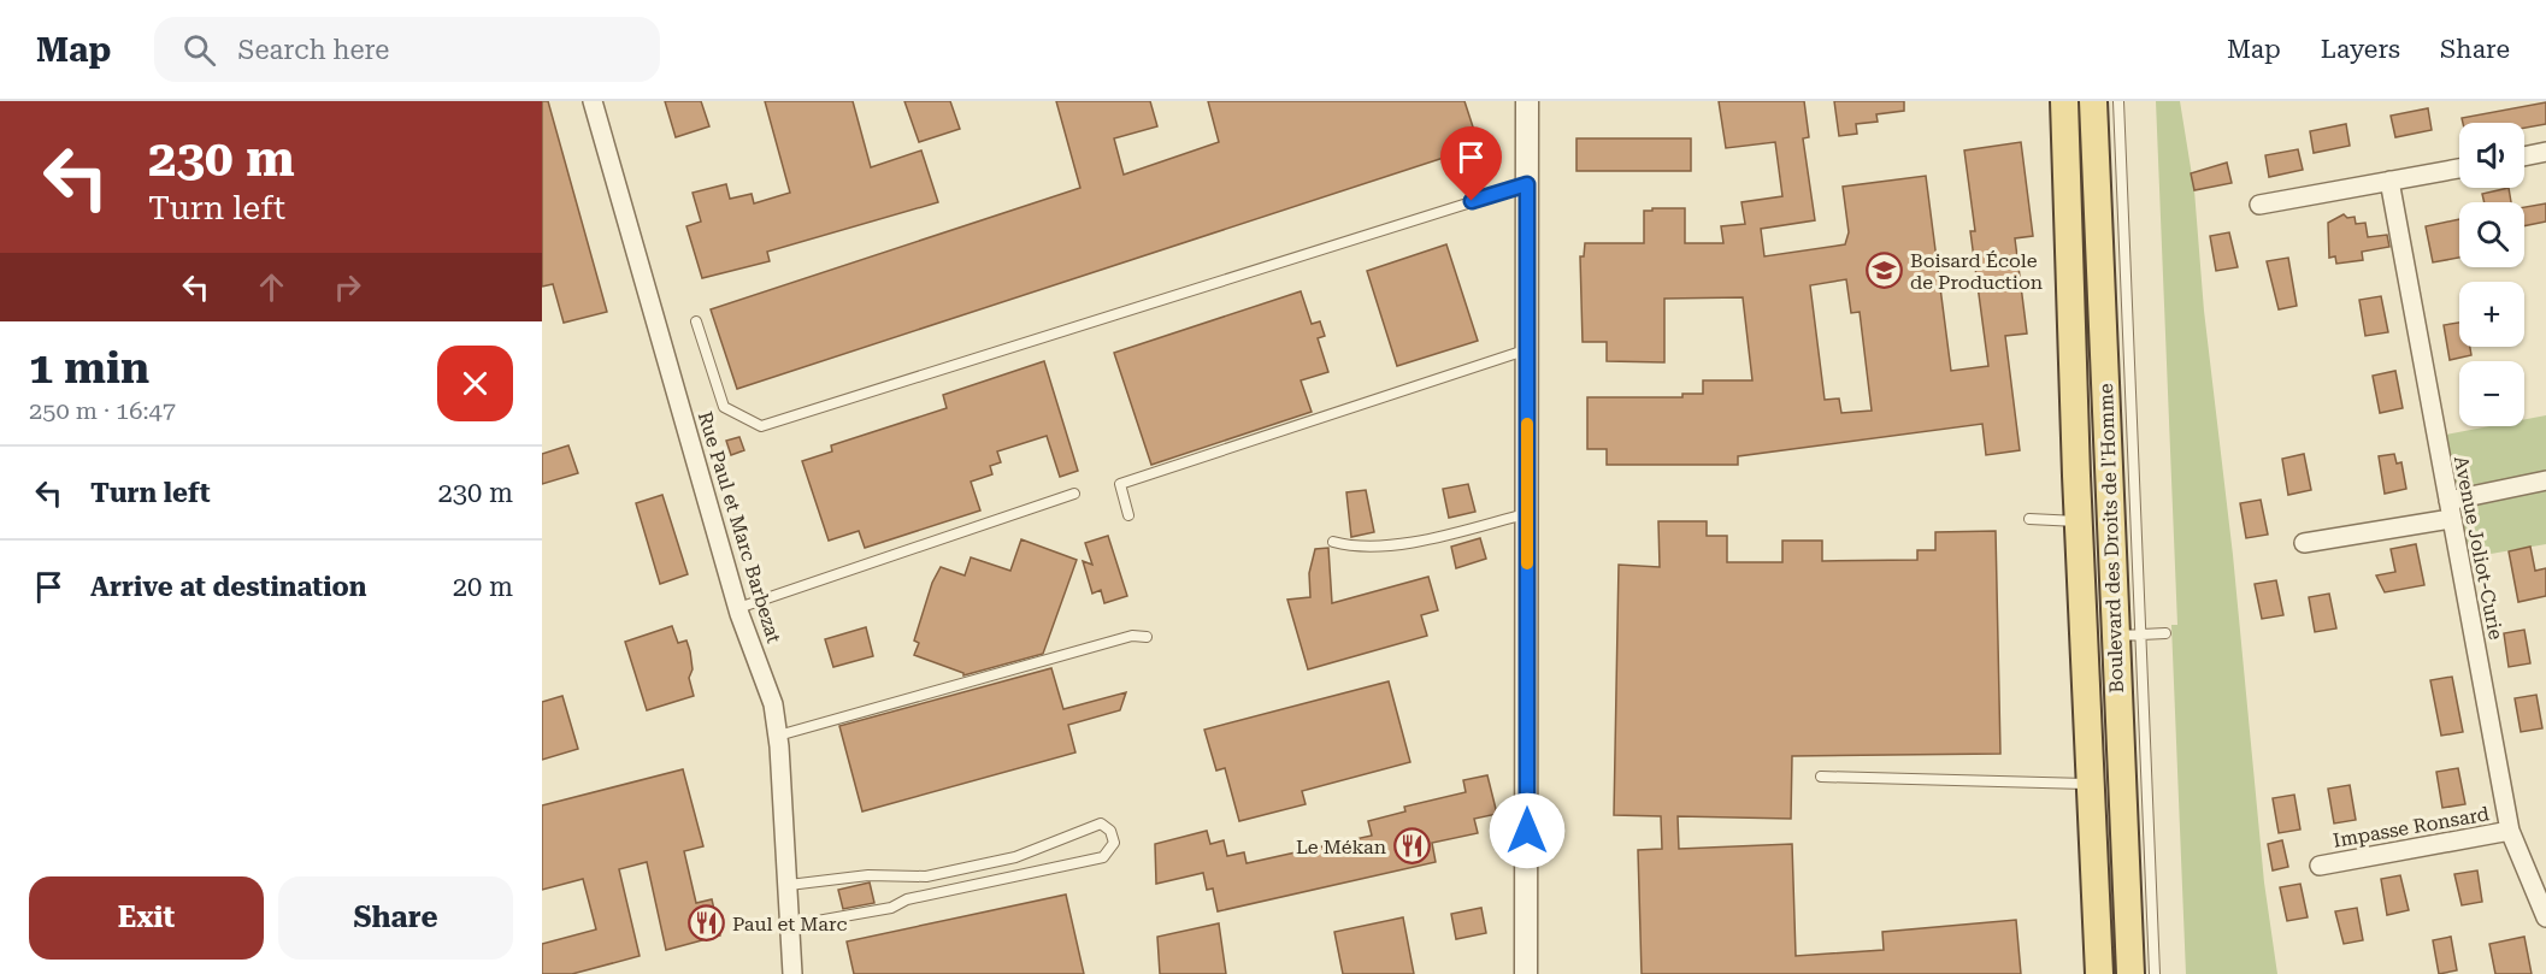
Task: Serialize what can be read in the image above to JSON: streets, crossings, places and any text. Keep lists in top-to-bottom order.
{
  "streets": {
    "main road": ["Boulevard des Droits de l'Homme"],
    "street": ["Rue Paul et Marc Barbezat", "Avenue Joliot-Curie", "Impasse Ronsard"]
  },
  "crossings": [
    ["Avenue Joliot-Curie", "Impasse Ronsard"]
  ],
  "places": {
    "school or university": ["Boisard École de Production"],
    "restaurant": ["Le Mékan", "Paul et Marc"]
  },
  "page": {
    "header": "Map",
    "search": "Search here",
    "nav": ["Map", "Layers", "Share"],
    "turn": ["230 m", "Turn left"],
    "map_buttons": ["+", "−"],
    "heading": ["1 min", "250 m · 16:47"],
    "list": [
      {
        "name": "Turn left",
        "value": "230 m"
      },
      {
        "name": "Arrive at destination",
        "value": "20 m"
      }
    ],
    "buttons": ["Exit", "Share"]
  }
}
